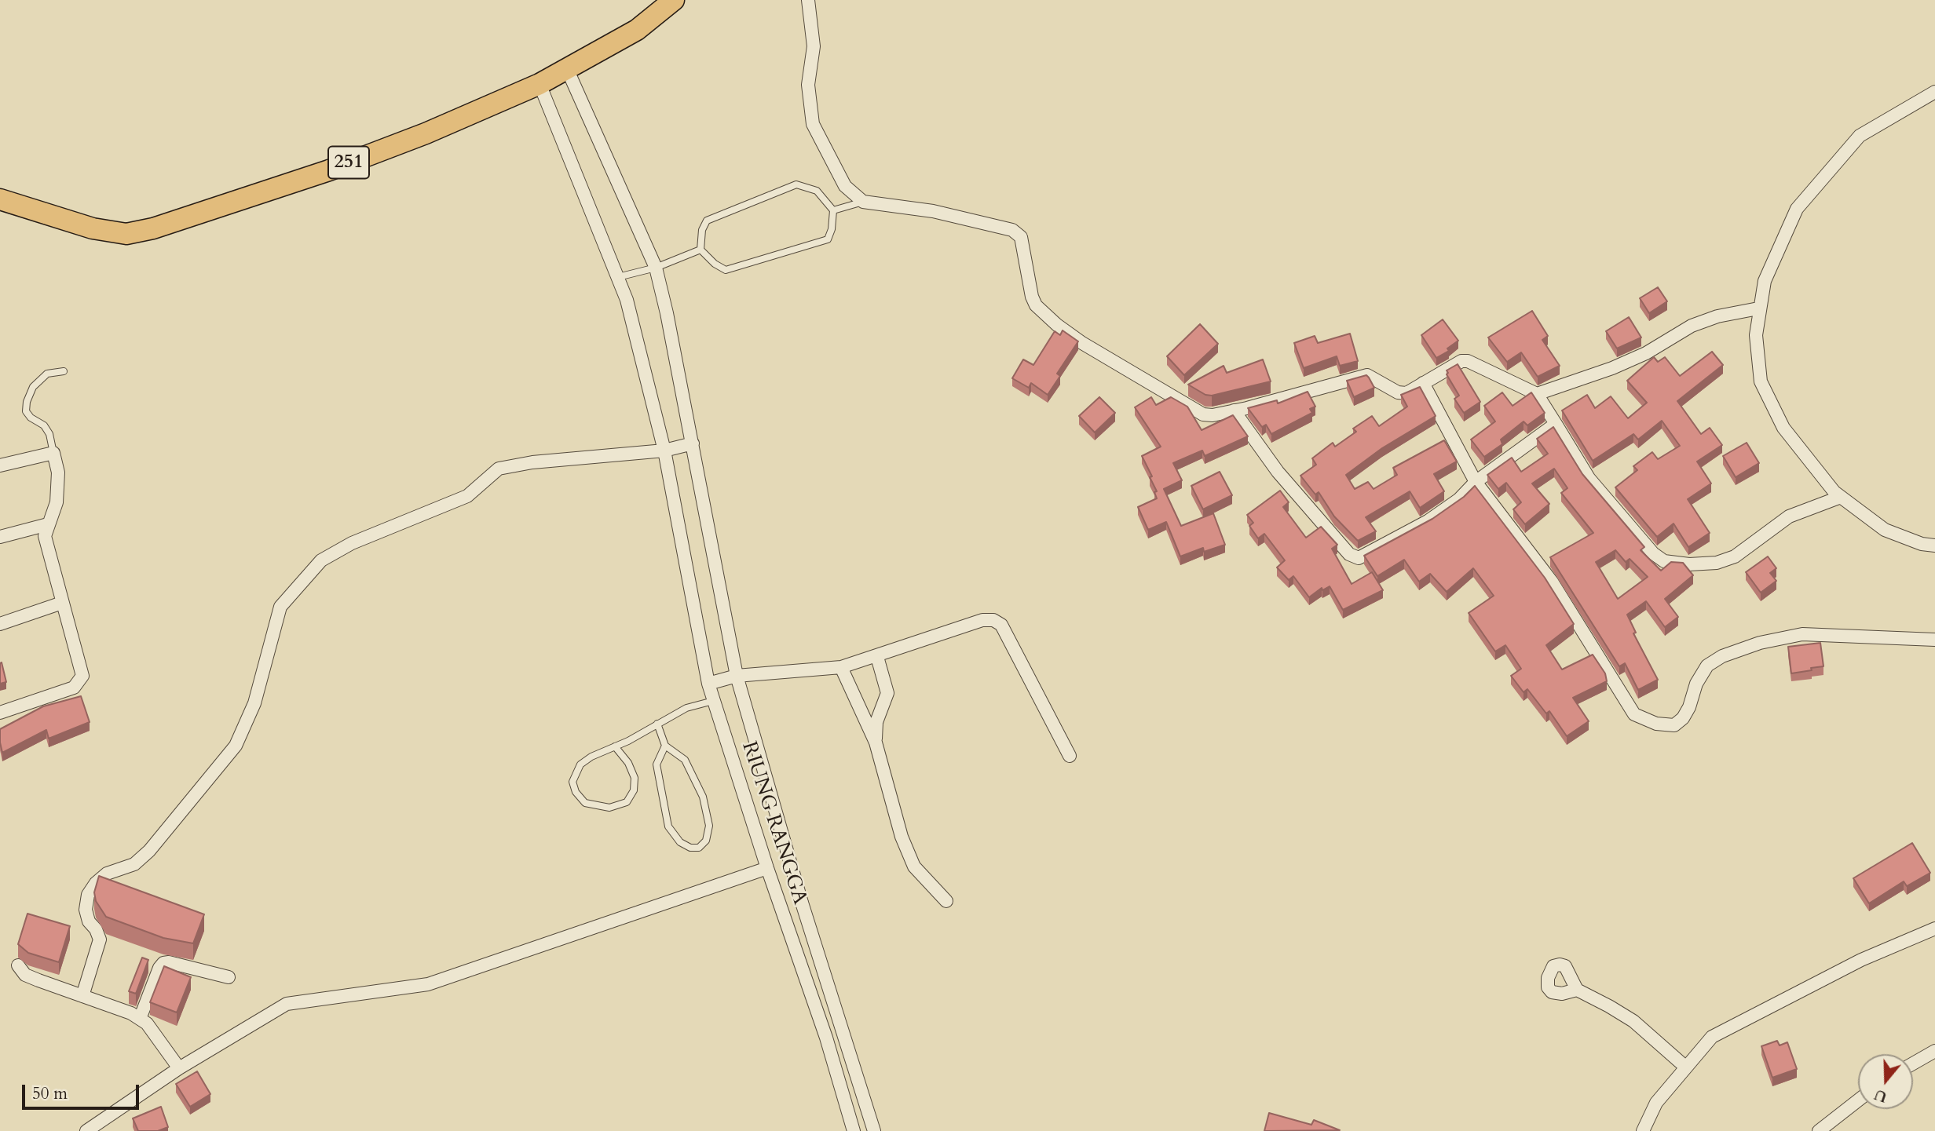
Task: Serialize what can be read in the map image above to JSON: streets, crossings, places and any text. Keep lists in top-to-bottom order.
{
  "streets": {
    "main road": ["251"],
    "street": ["RIUNG RANGGA"]
  },
  "crossings": [
    ["251", "RIUNG RANGGA"]
  ],
  "scale_bar": "50 m",
  "north": "bottom"
}
